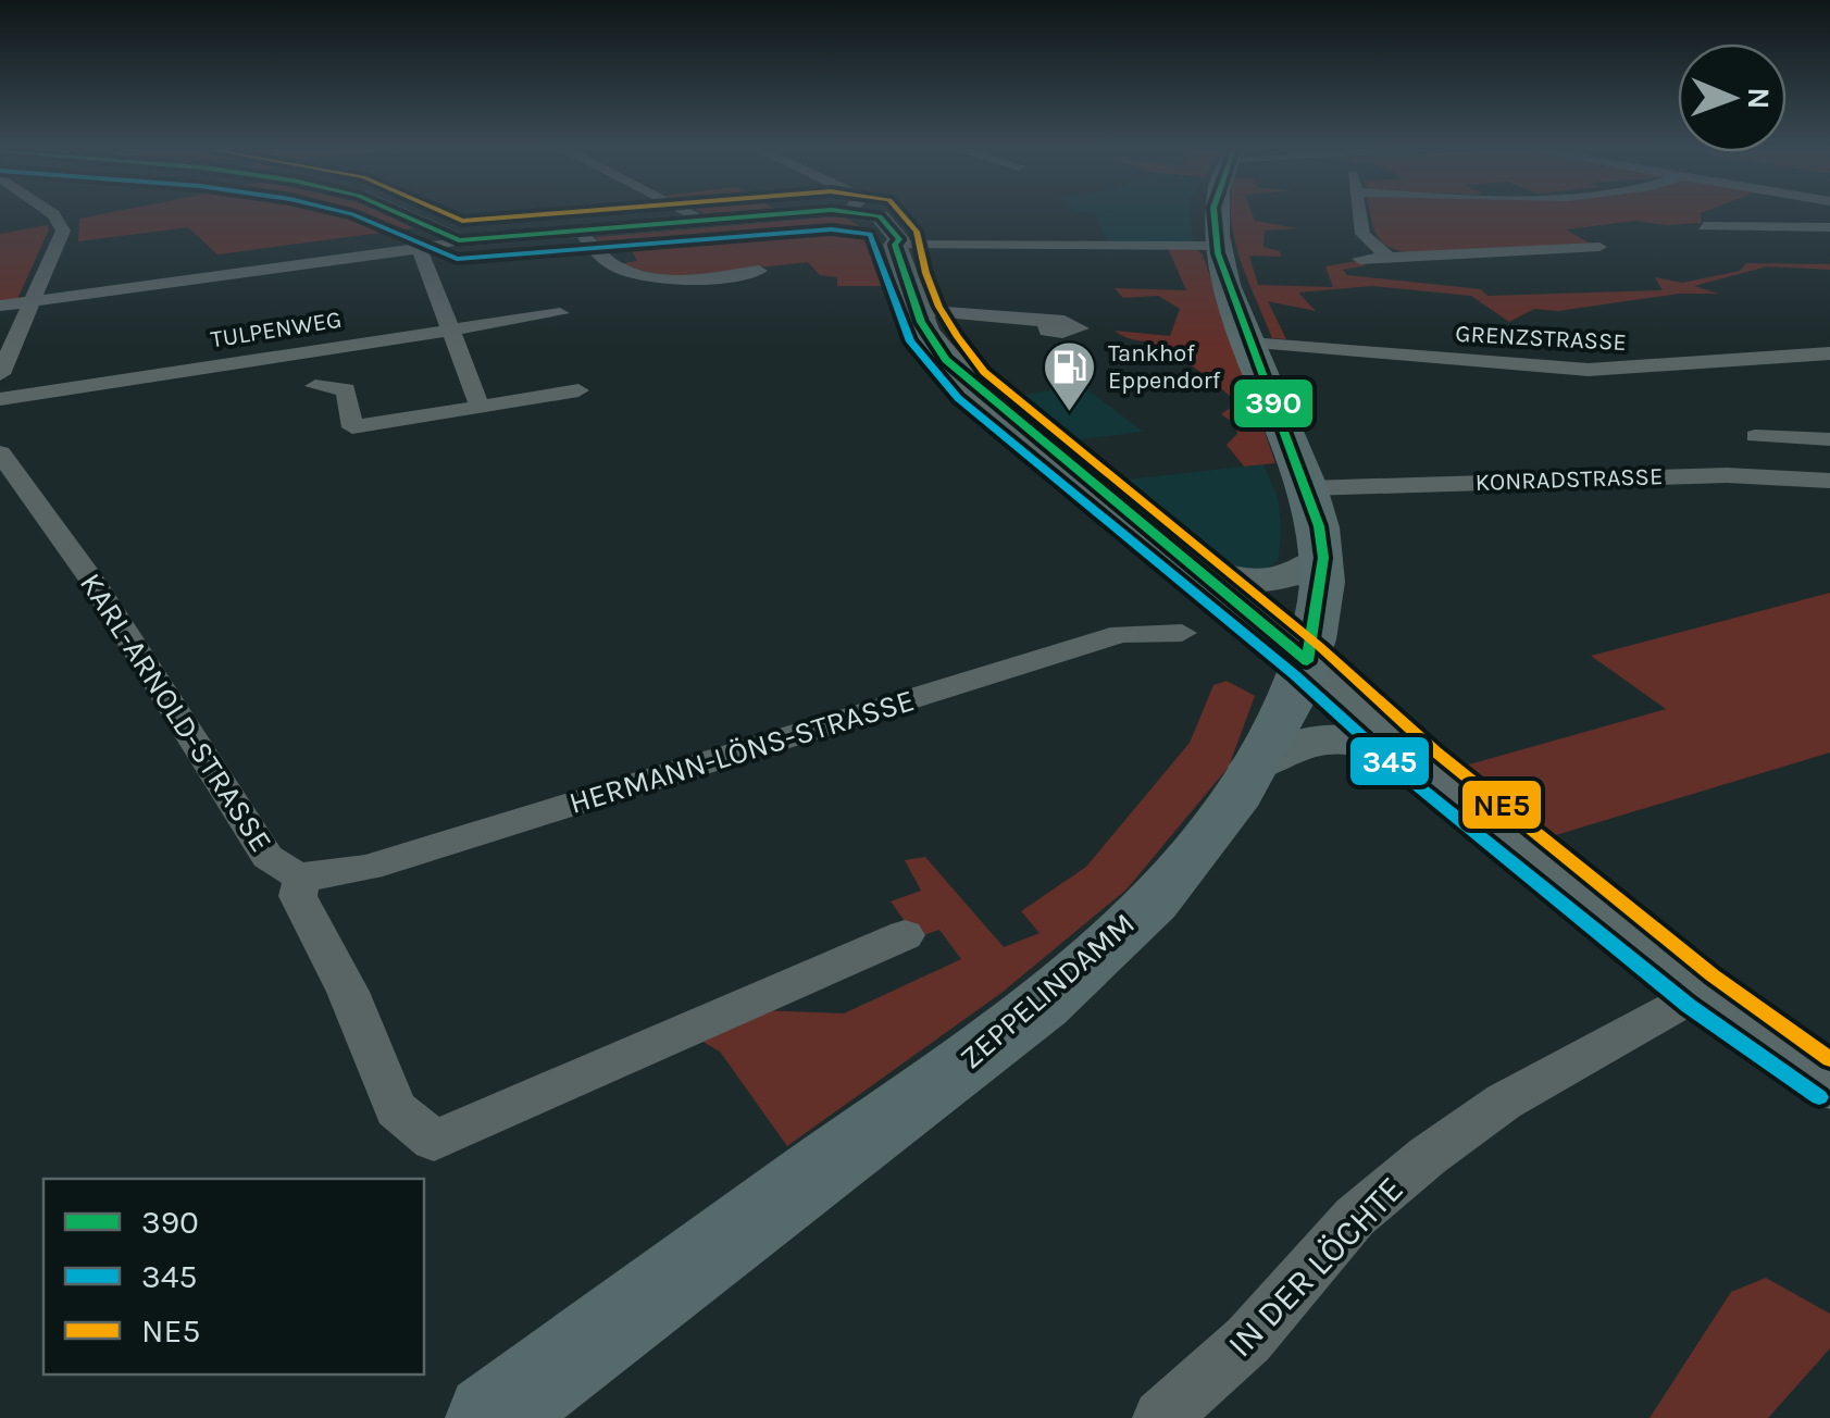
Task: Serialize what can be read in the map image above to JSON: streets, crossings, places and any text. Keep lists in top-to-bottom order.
{
  "streets": {
    "main road": ["ZEPPELINDAMM"],
    "street": [
      "TULPENWEG",
      "GRENZSTRASSE",
      "KONRADSTRASSE",
      "KARL-ARNOLD-STRASSE",
      "HERMANN-LÖNS-STRASSE",
      "IN DER LÖCHTE"
    ]
  },
  "crossings": [
    ["GRENZSTRASSE", "ZEPPELINDAMM"],
    ["KONRADSTRASSE", "ZEPPELINDAMM"],
    ["KARL-ARNOLD-STRASSE", "HERMANN-LÖNS-STRASSE"]
  ],
  "places": {
    "fuel station": ["Tankhof Eppendorf"]
  },
  "lines": ["transit line 390", "transit line 345", "transit line NE5"],
  "legend": ["390", "345", "NE5"],
  "north": "right"
}
